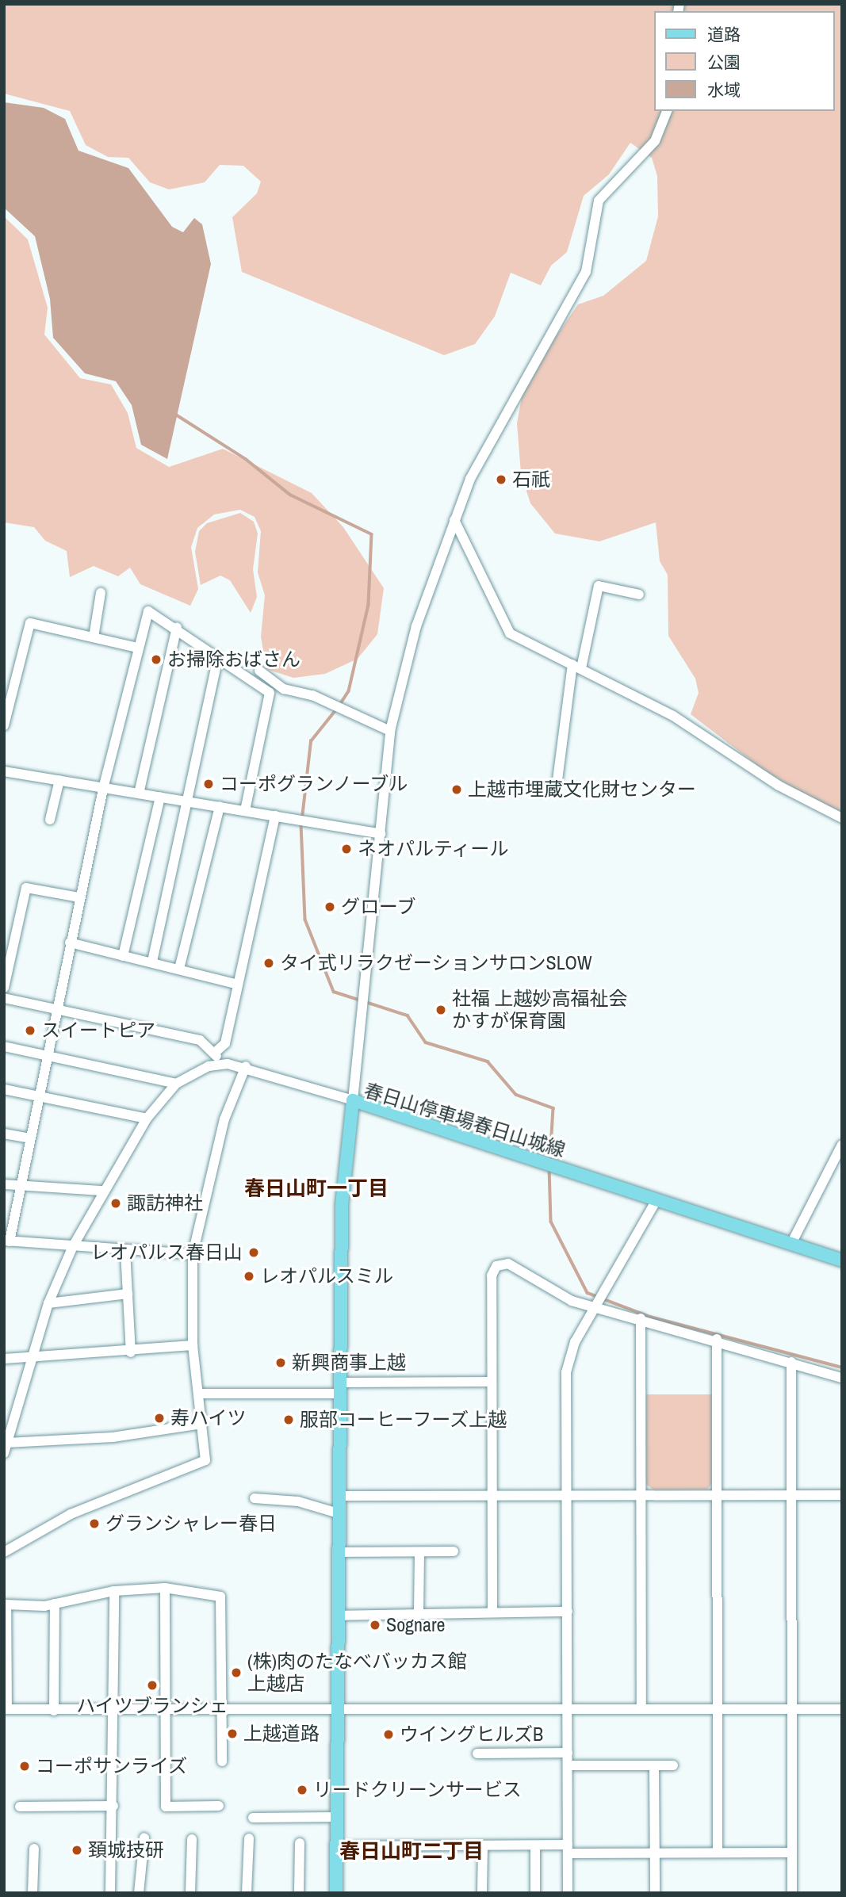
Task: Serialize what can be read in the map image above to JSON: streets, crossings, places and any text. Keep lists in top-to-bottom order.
{
  "streets": {
    "main road": ["春日山停車場春日山城線"]
  },
  "districts": ["春日山町一丁目", "春日山町二丁目"],
  "places": [
    "石祇",
    "お掃除おばさん",
    "コーポグランノーブル",
    "上越市埋蔵文化財センター",
    "ネオパルティール",
    "グローブ",
    "タイ式リラクゼーションサロンSLOW",
    "社福 上越妙高福祉会 かすが保育園",
    "スイートピア",
    "諏訪神社",
    "レオパルス春日山",
    "レオパルスミル",
    "新興商事上越",
    "寿ハイツ",
    "服部コーヒーフーズ上越",
    "グランシャレー春日",
    "Sognare",
    "(株)肉のたなべバッカス館 上越店",
    "ハイツブランシェ",
    "上越道路",
    "ウイングヒルズB",
    "コーポサンライズ",
    "リードクリーンサービス",
    "頚城技研"
  ],
  "legend": ["道路", "公園", "水域"]
}
